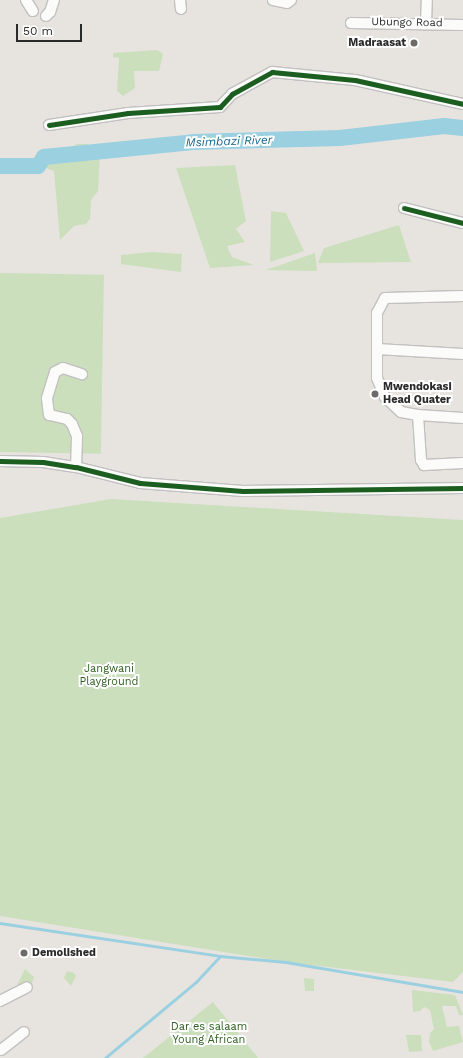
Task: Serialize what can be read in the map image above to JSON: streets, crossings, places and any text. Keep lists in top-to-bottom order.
{
  "streets": {
    "street": ["Ubungo Road"]
  },
  "water": ["Msimbazi River"],
  "parks": ["Jangwani Playground", "Dar es salaam Young African"],
  "places": ["Madraasat", "Mwendokasi Head Quater", "Demolished"],
  "scale_bar": "50 m"
}
